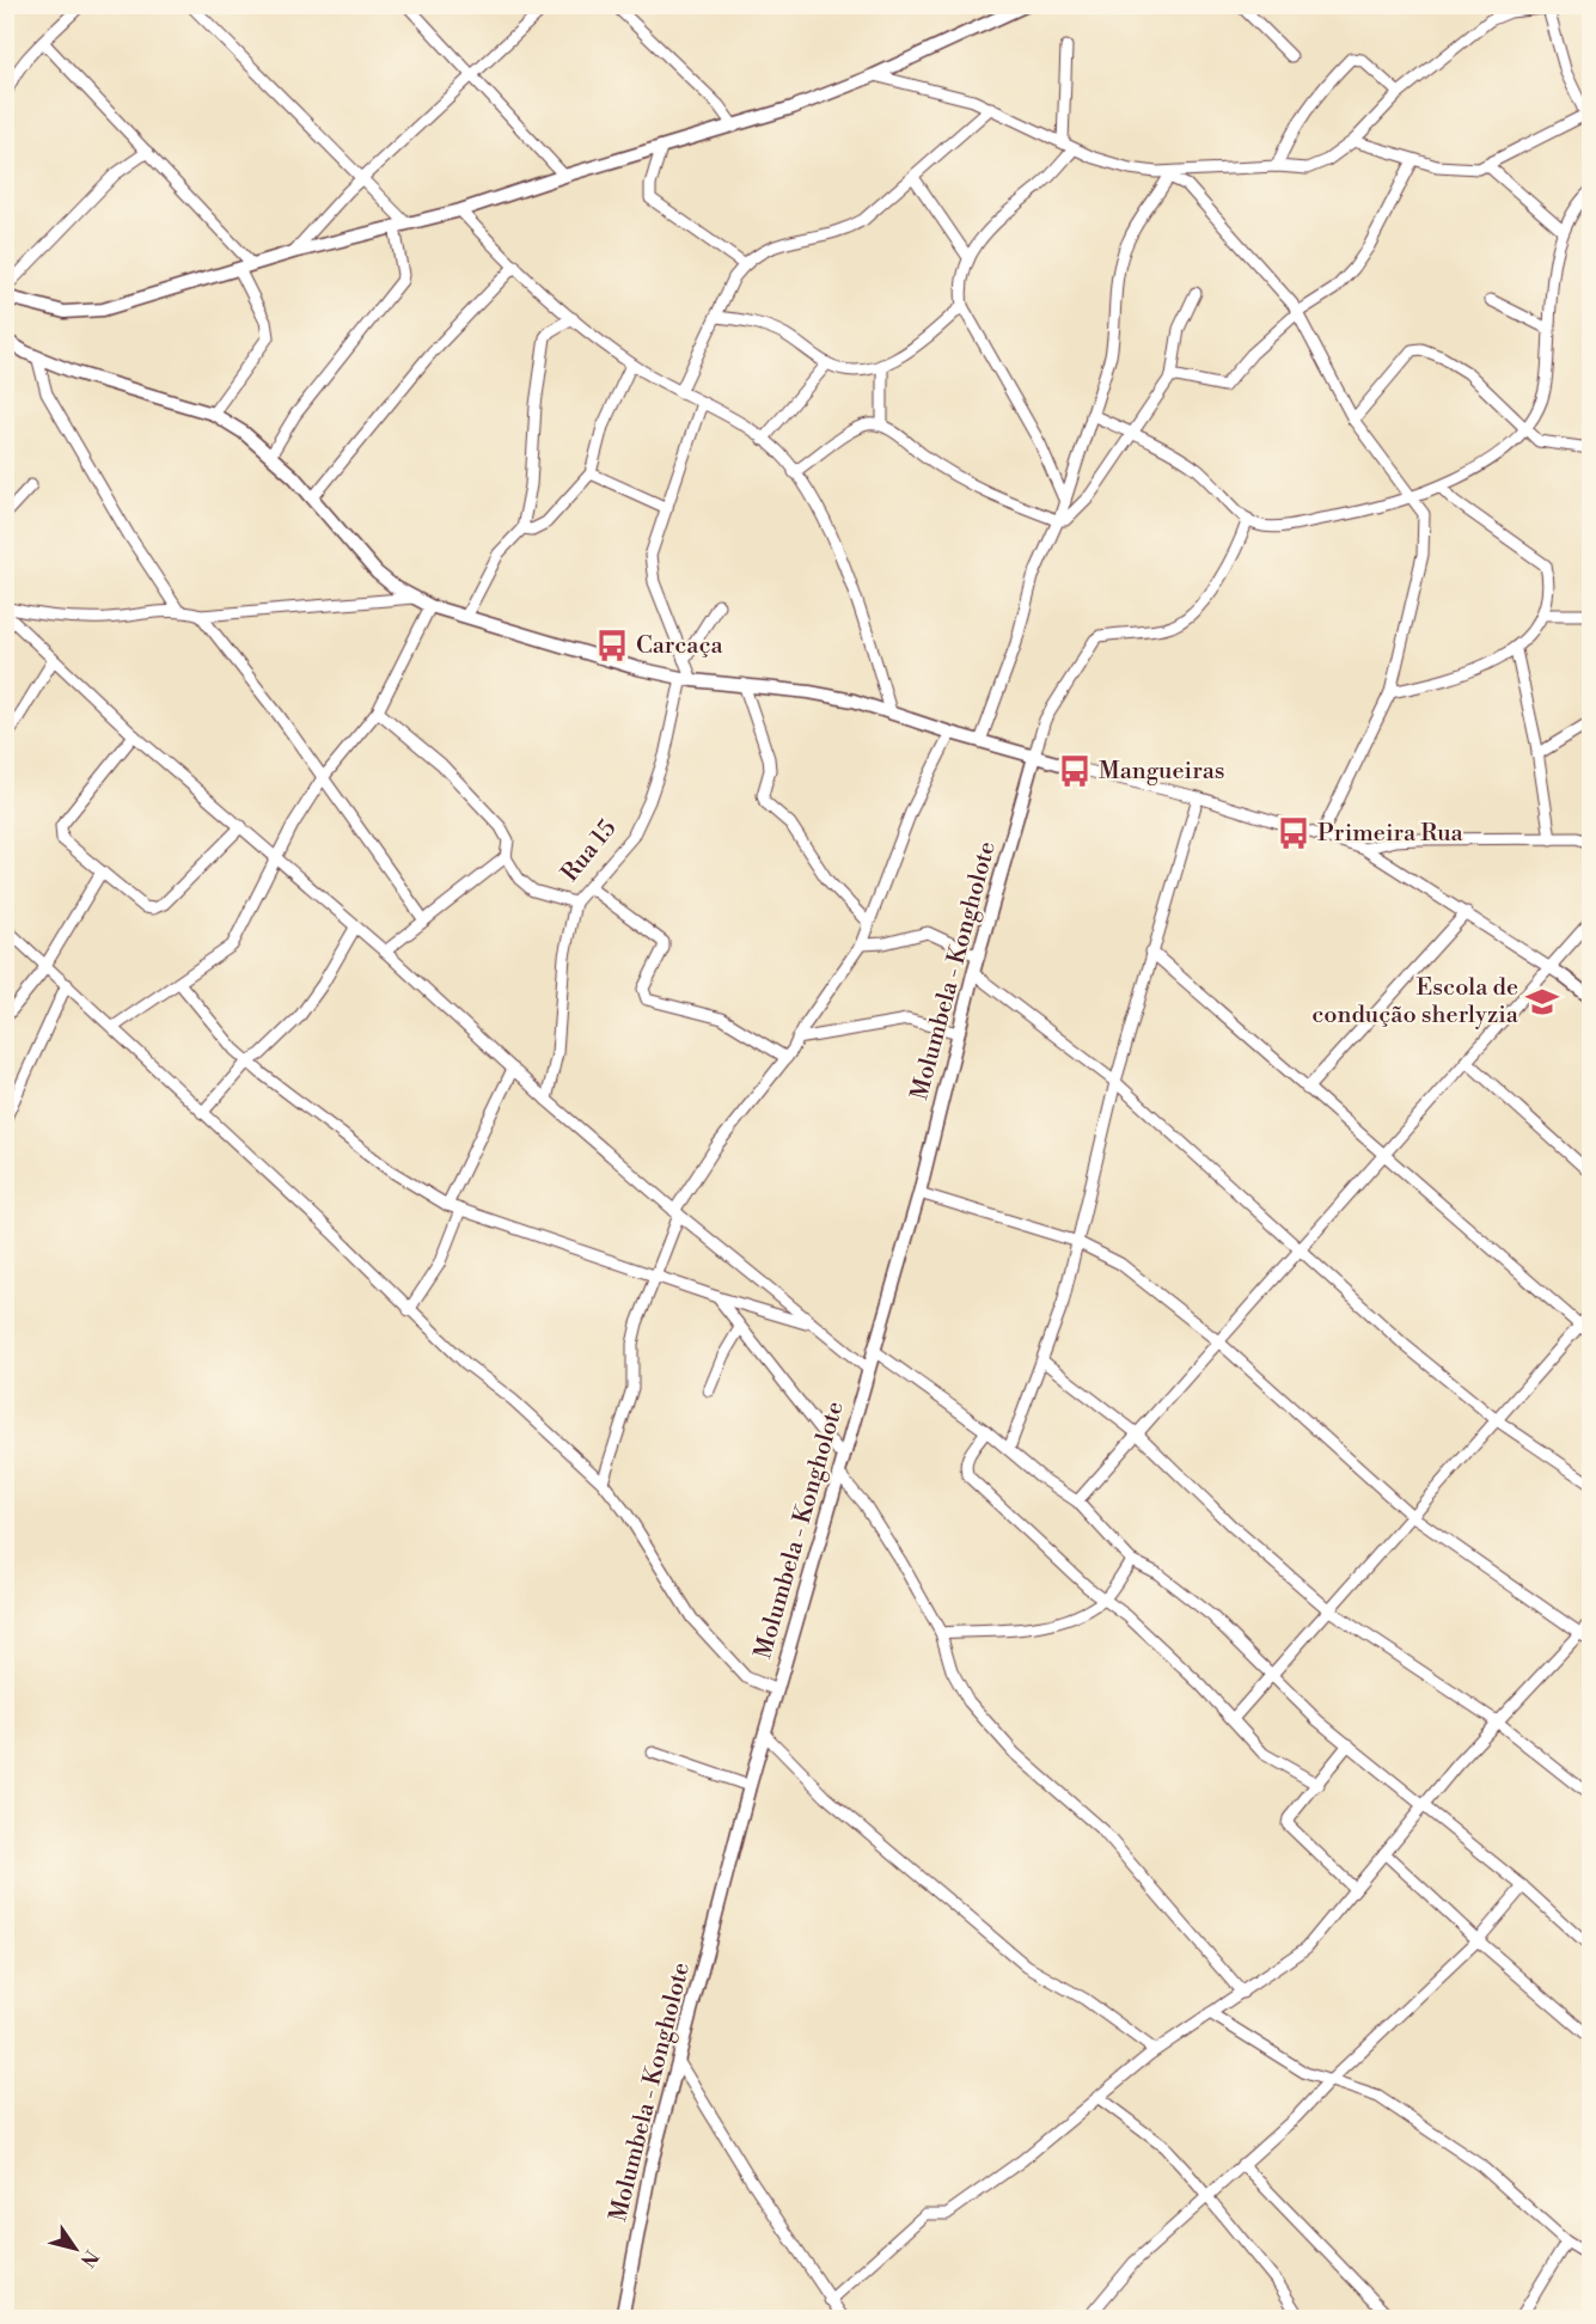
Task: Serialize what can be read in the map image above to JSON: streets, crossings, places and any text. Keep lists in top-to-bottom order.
{
  "streets": {
    "street": ["Rua 15", "Molumbela - Kongholote"]
  },
  "places": {
    "bus stop": ["Carcaça", "Mangueiras", "Primeira Rua"],
    "school or university": ["Escola de condução sherlyzia"]
  },
  "north": "bottom right"
}
